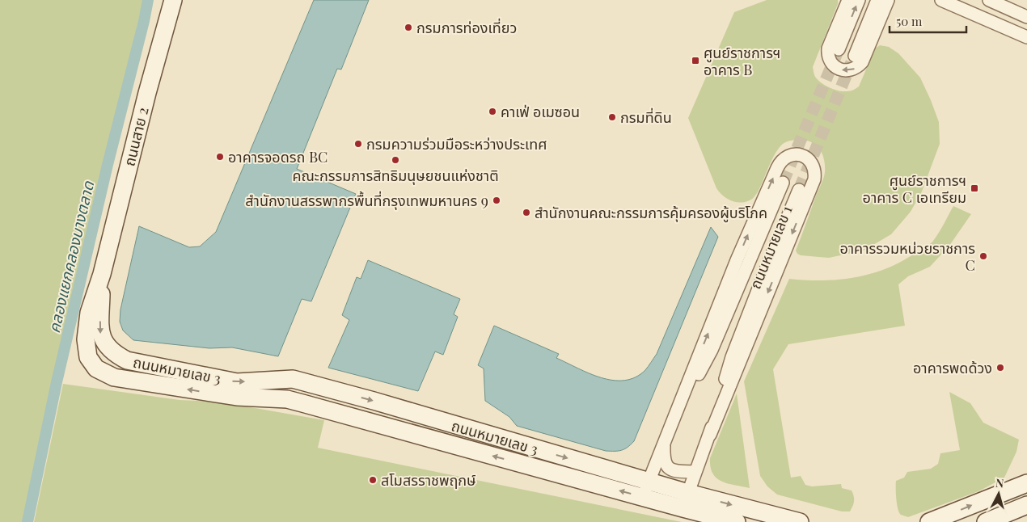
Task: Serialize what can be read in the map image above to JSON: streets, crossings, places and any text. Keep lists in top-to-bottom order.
{
  "streets": {
    "street": ["ถนนสาย 2", "ถนนหมายเลข 1", "ถนนหมายเลข 3"]
  },
  "crossings": [
    ["ถนนสาย 2", "ถนนหมายเลข 3"],
    ["ถนนหมายเลข 1", "ถนนหมายเลข 3"]
  ],
  "water": ["คลองแยกคลองบางตลาด"],
  "places": {
    "other": [
      "กรมการท่องเที่ยว",
      "คาเฟ่ อเมซอน",
      "กรมที่ดิน",
      "กรมความร่วมมือระหว่างประเทศ",
      "อาคารจอดรถ BC",
      "คณะกรรมการสิทธิมนุษยชนแห่งชาติ",
      "สำนักงานสรรพากรพื้นที่กรุงเทพมหานคร 9",
      "สำนักงานคณะกรรมการคุ้มครองผู้บริโภค",
      "อาคารรวมหน่วยราชการ C",
      "อาคารพดด้วง",
      "สโมสรราชพฤกษ์"
    ],
    "transit": ["ศูนย์ราชการฯ อาคาร B", "ศูนย์ราชการฯ อาคาร C เอเทรียม"]
  },
  "scale_bar": "50 m",
  "north": "top"
}
